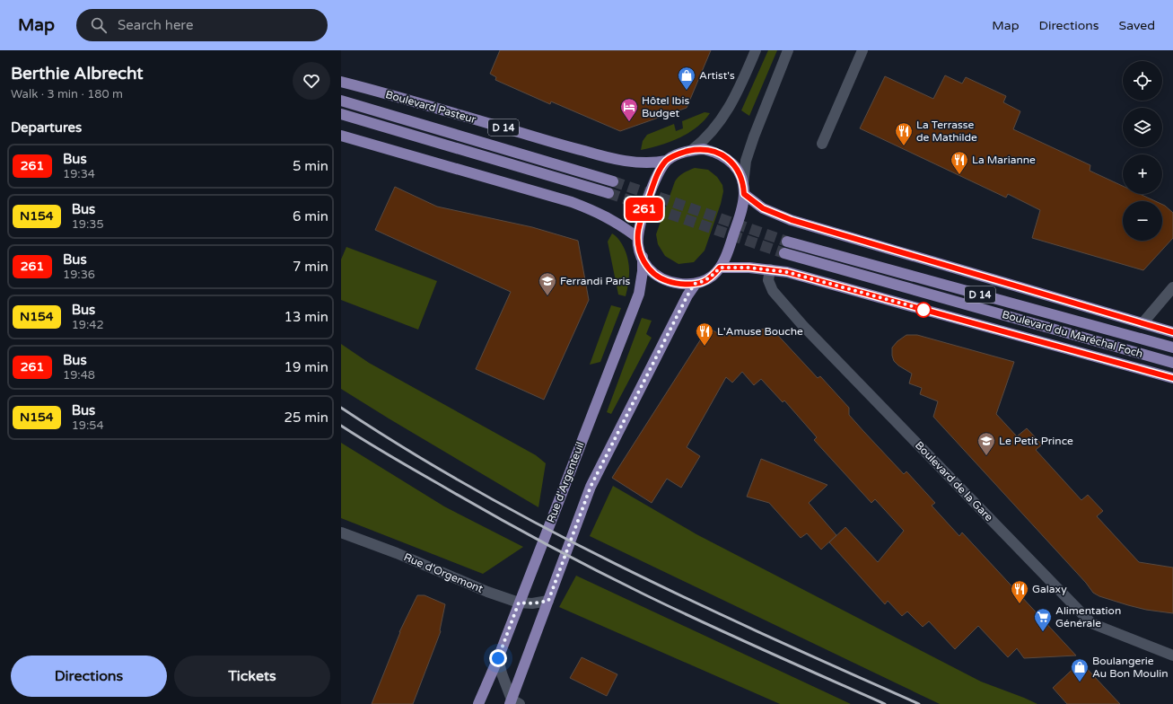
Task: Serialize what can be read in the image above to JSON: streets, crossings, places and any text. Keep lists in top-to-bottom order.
{
  "streets": {
    "main road": [
      "Boulevard Pasteur",
      "D 14",
      "Boulevard du Maréchal Foch",
      "Rue d'Argenteuil"
    ],
    "street": ["Boulevard de la Gare", "Rue d'Orgemont"]
  },
  "crossings": [
    ["Boulevard Pasteur", "D 14"],
    ["Boulevard Pasteur", "Boulevard du Maréchal Foch"],
    ["Boulevard Pasteur", "Rue d'Argenteuil"],
    ["D 14", "Boulevard du Maréchal Foch"],
    ["D 14", "Rue d'Argenteuil"],
    ["Boulevard du Maréchal Foch", "Boulevard de la Gare"],
    ["Boulevard du Maréchal Foch", "Rue d'Argenteuil"],
    ["Rue d'Argenteuil", "Rue d'Orgemont"]
  ],
  "places": {
    "shop": ["Artist's", "Boulangerie Au Bon Moulin"],
    "hotel": ["Hôtel Ibis Budget"],
    "restaurant": [
      "La Terrasse de Mathilde",
      "La Marianne",
      "L'Amuse Bouche",
      "Galaxy"
    ],
    "school or university": ["Ferrandi Paris", "Le Petit Prince"],
    "supermarket": ["Alimentation Générale"]
  },
  "lines": ["bus line 261"],
  "page": {
    "header": "Map",
    "search": "Search here",
    "nav": ["Map", "Directions", "Saved"],
    "heading": [
      ["Berthie Albrecht", "Walk · 3 min · 180 m"],
      "Departures"
    ],
    "on_map": "261",
    "map_buttons": ["+", "−"],
    "list": [
      {
        "mark": "261",
        "name": "Bus",
        "note": "19:34",
        "value": "5 min"
      },
      {
        "mark": "N154",
        "name": "Bus",
        "note": "19:35",
        "value": "6 min"
      },
      {
        "mark": "261",
        "name": "Bus",
        "note": "19:36",
        "value": "7 min"
      },
      {
        "mark": "N154",
        "name": "Bus",
        "note": "19:42",
        "value": "13 min"
      },
      {
        "mark": "261",
        "name": "Bus",
        "note": "19:48",
        "value": "19 min"
      },
      {
        "mark": "N154",
        "name": "Bus",
        "note": "19:54",
        "value": "25 min"
      }
    ],
    "buttons": ["Directions", "Tickets"]
  }
}
